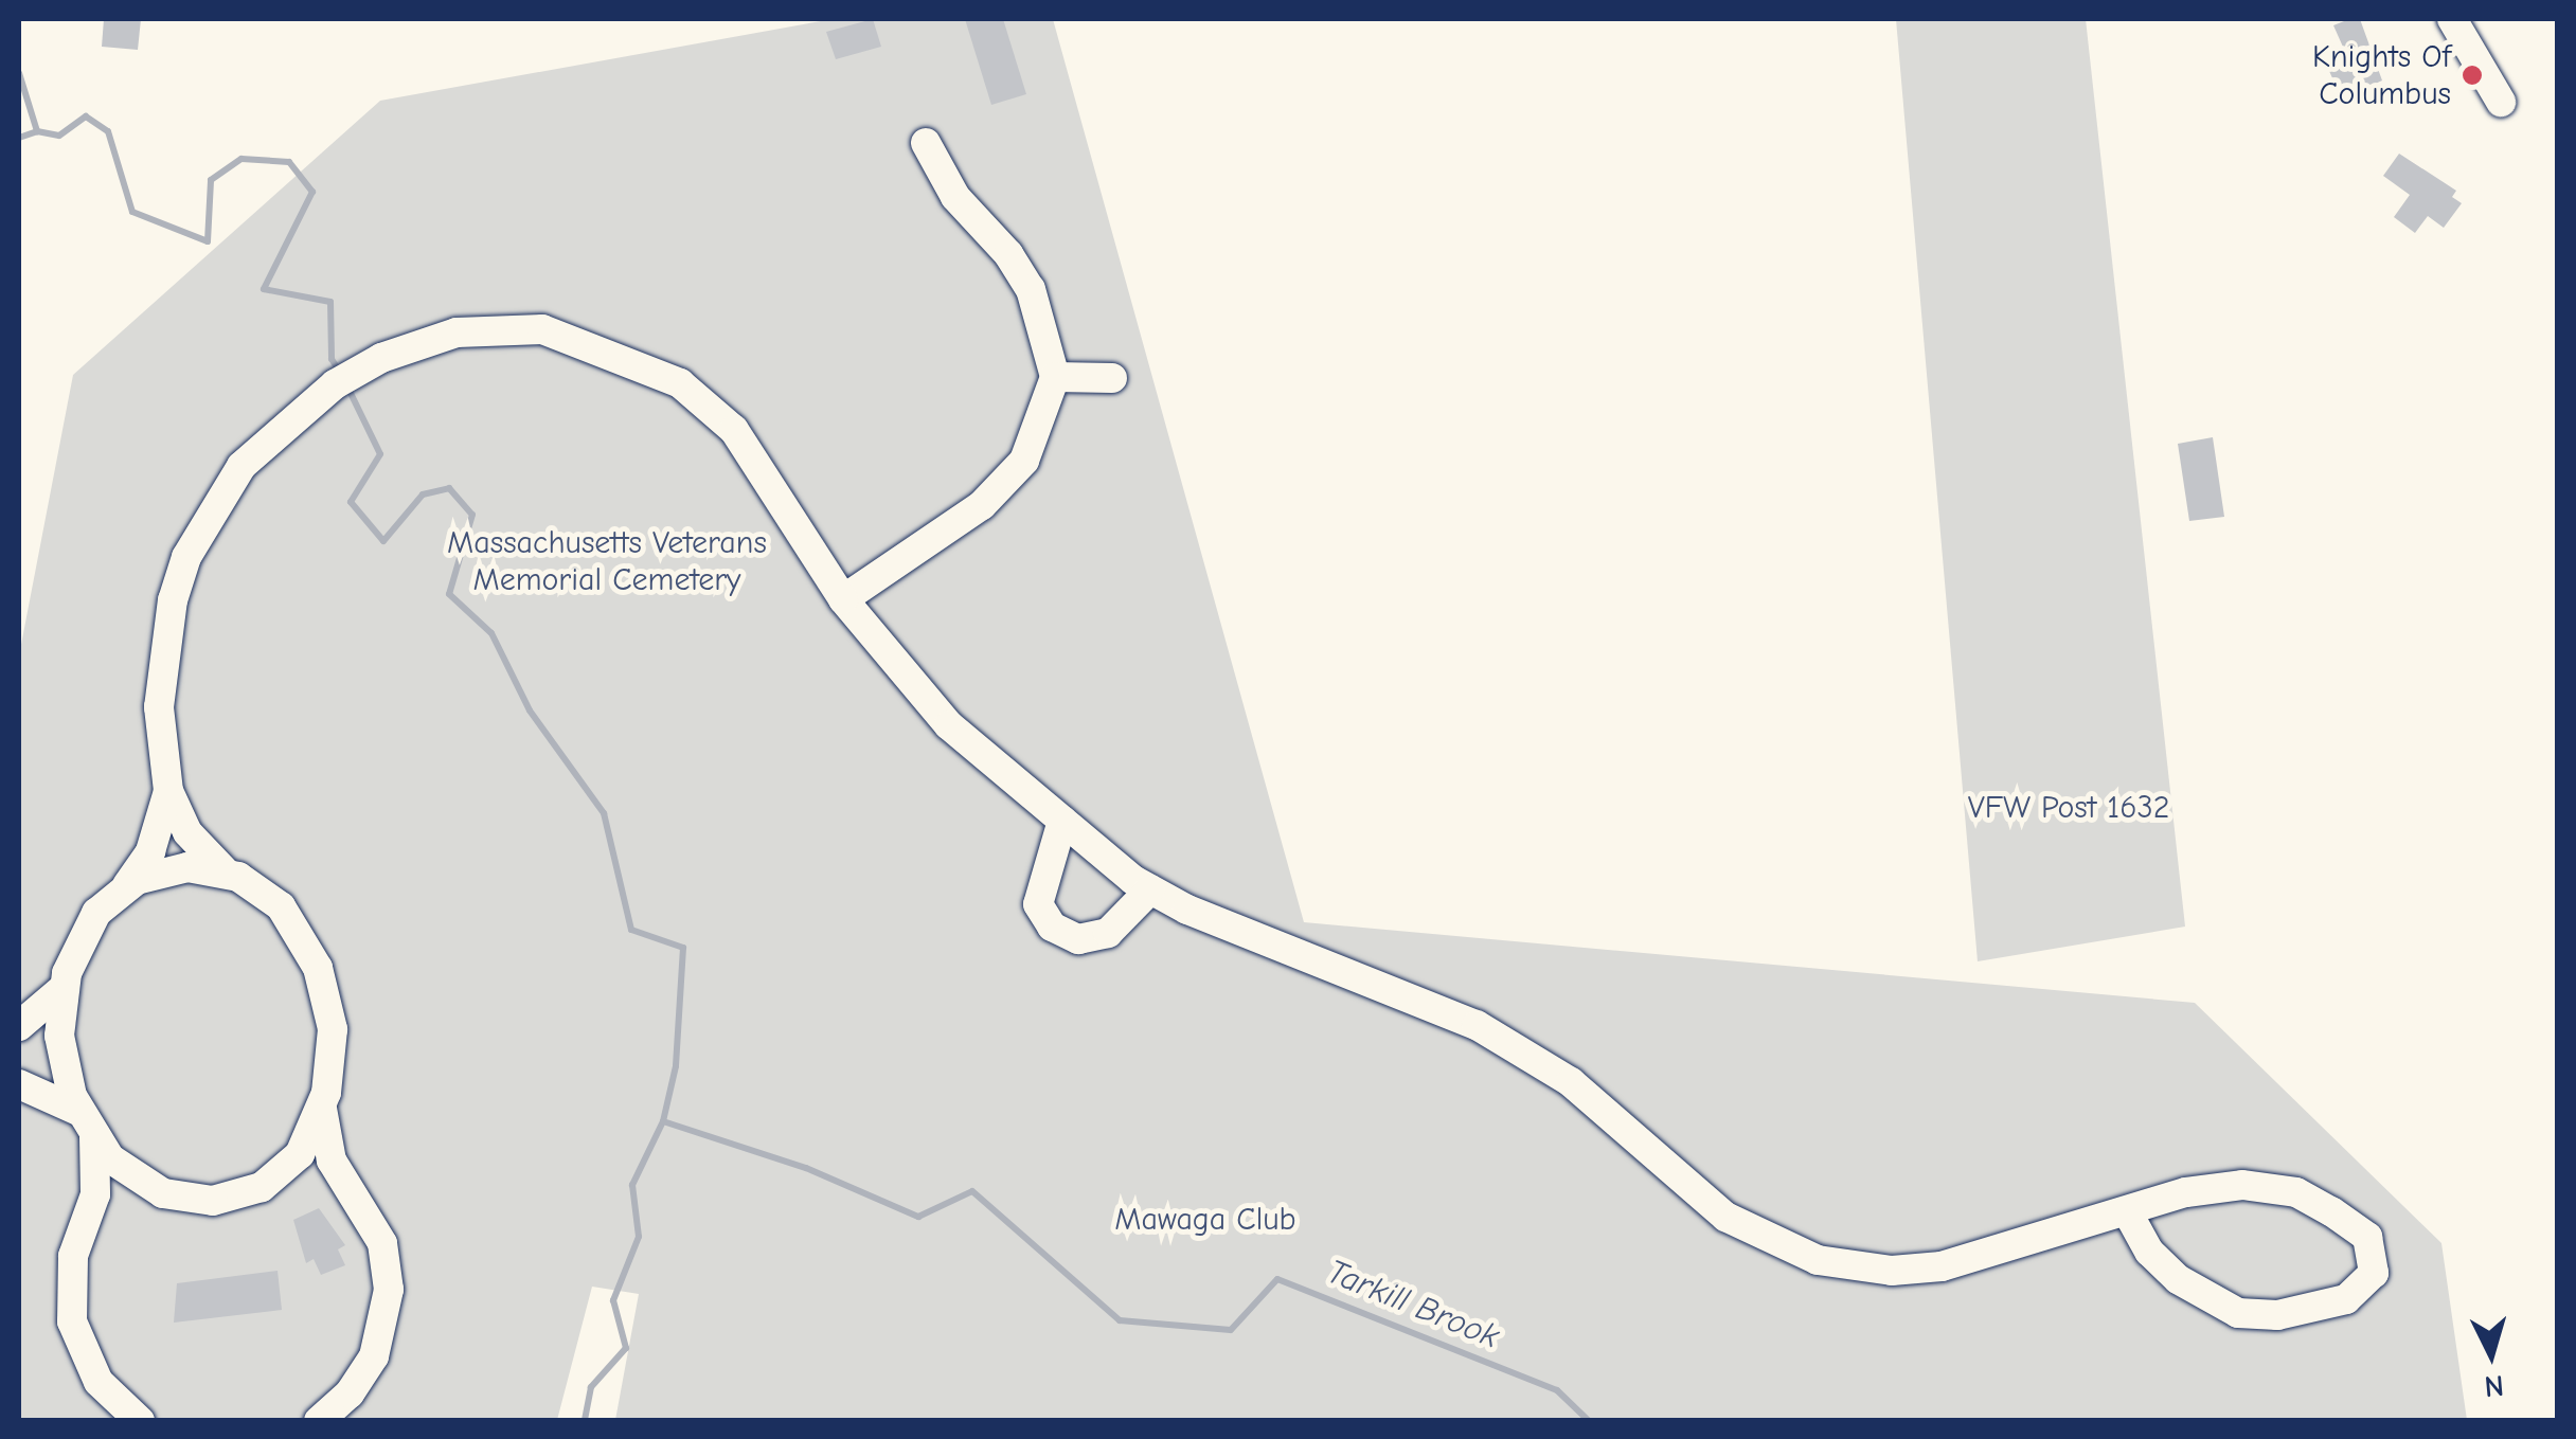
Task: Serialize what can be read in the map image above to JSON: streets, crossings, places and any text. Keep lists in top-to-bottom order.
{
  "water": ["Tarkill Brook"],
  "parks": ["Massachusetts Veterans Memorial Cemetery", "VFW Post 1632", "Mawaga Club"],
  "places": ["Knights Of Columbus"],
  "north": "bottom"
}
